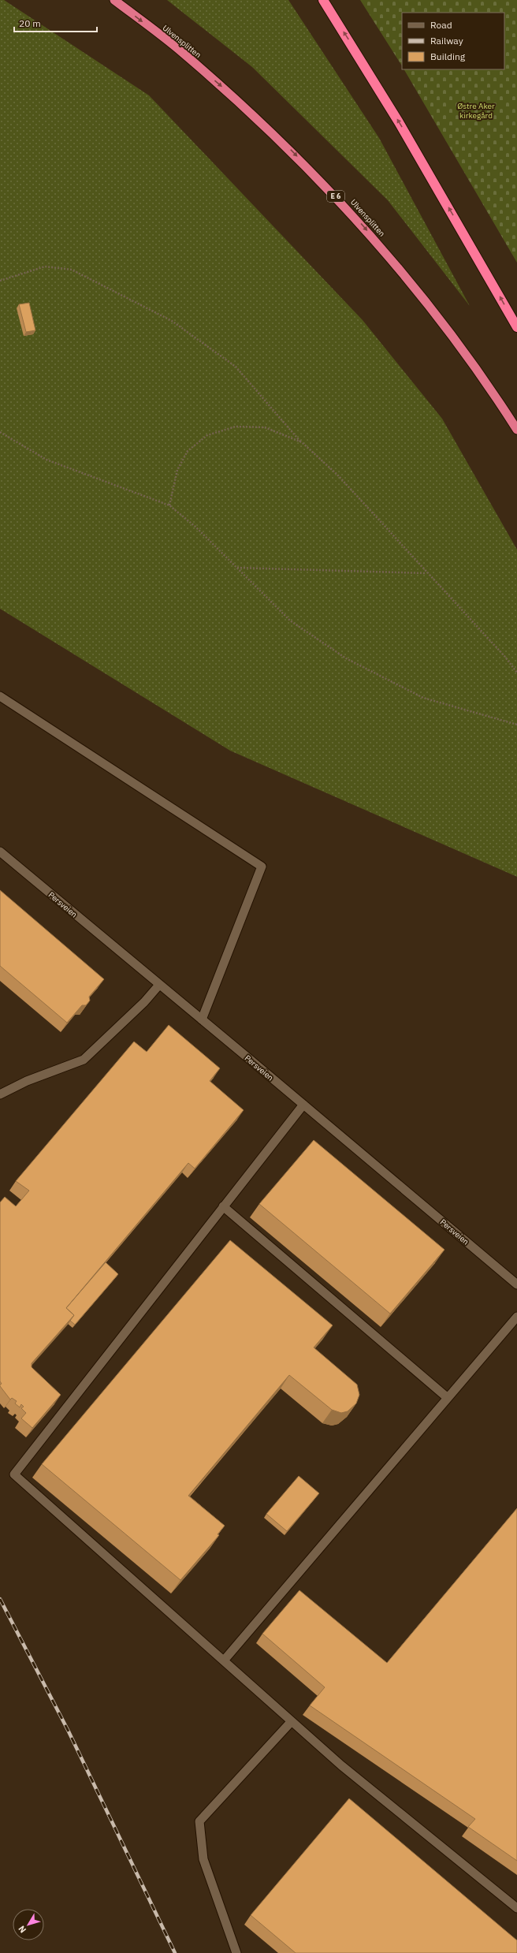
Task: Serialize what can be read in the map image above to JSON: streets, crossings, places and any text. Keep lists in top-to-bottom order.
{
  "streets": {
    "highway": ["Ulvensplitten", "E 6"],
    "main road": ["Persveien"]
  },
  "one_way": ["Ulvensplitten"],
  "parks": ["Østre Aker kirkegård"],
  "legend": ["Road", "Railway", "Building"],
  "scale_bar": "20 m",
  "north": "bottom left"
}
